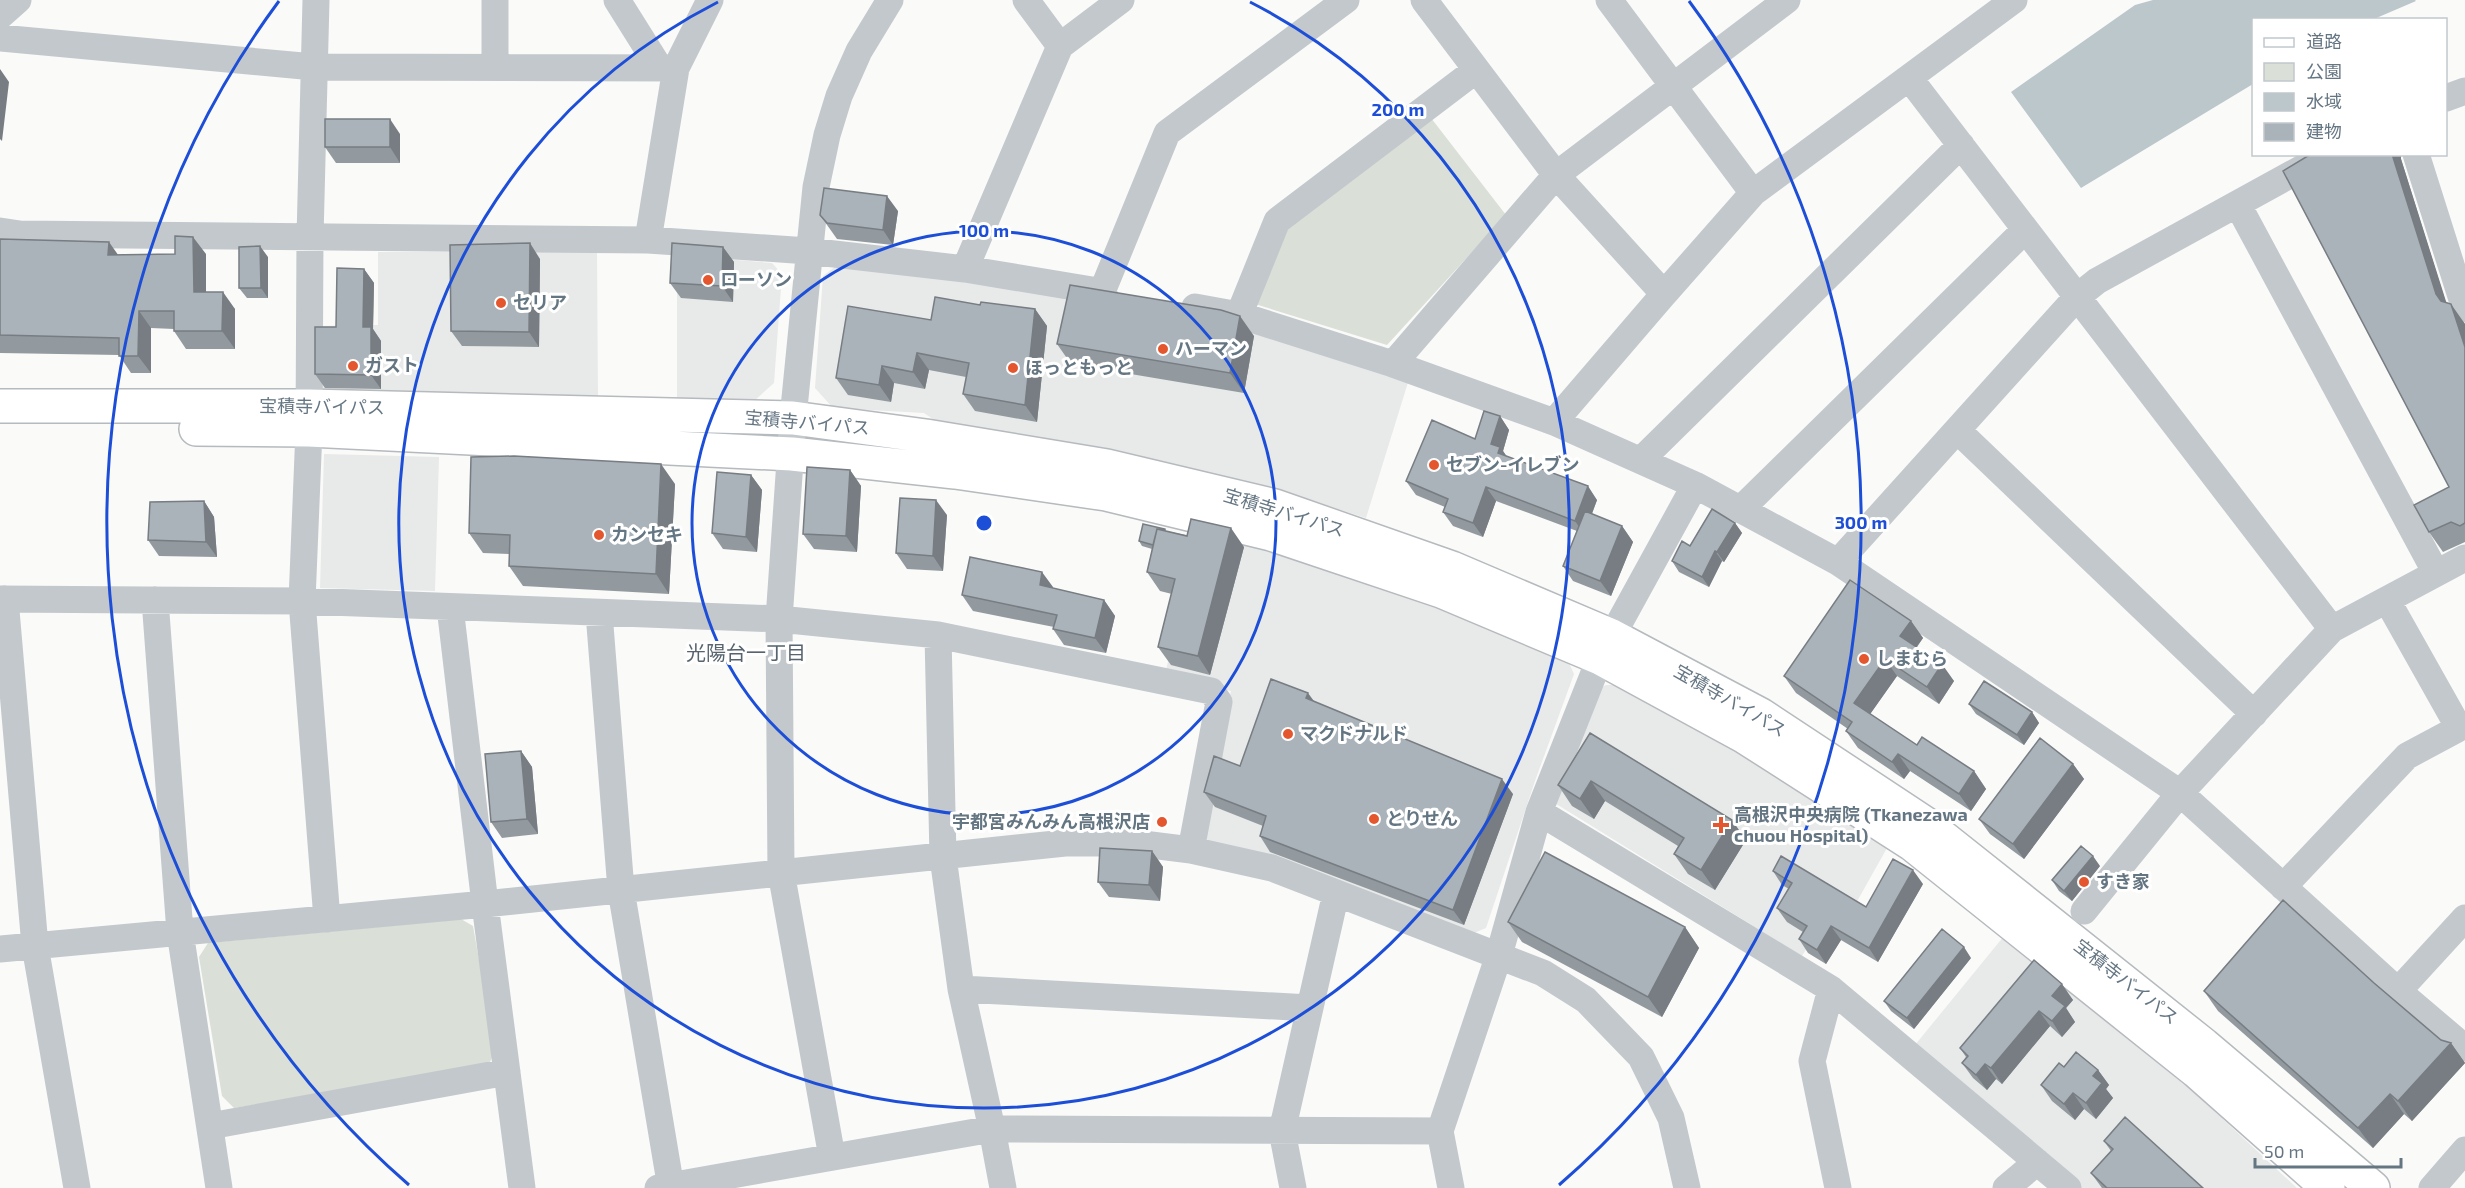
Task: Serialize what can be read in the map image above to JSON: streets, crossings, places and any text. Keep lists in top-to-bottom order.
{
  "streets": {
    "main road": ["宝積寺バイパス"]
  },
  "districts": ["光陽台一丁目"],
  "places": {
    "other": [
      "ローソン",
      "セリア",
      "ハーマン",
      "ガスト",
      "ほっともっと",
      "セブン-イレブン",
      "カンセキ",
      "しまむら",
      "マクドナルド",
      "とりせん",
      "宇都宮みんみん高根沢店",
      "すき家"
    ],
    "health": ["高根沢中央病院 (Tkanezawa chuou Hospital)"]
  },
  "legend": [
    "道路",
    "公園",
    "水域",
    "建物"
  ],
  "scale_bar": "50 m",
  "rings": ["200 m", "100 m", "300 m"]
}
